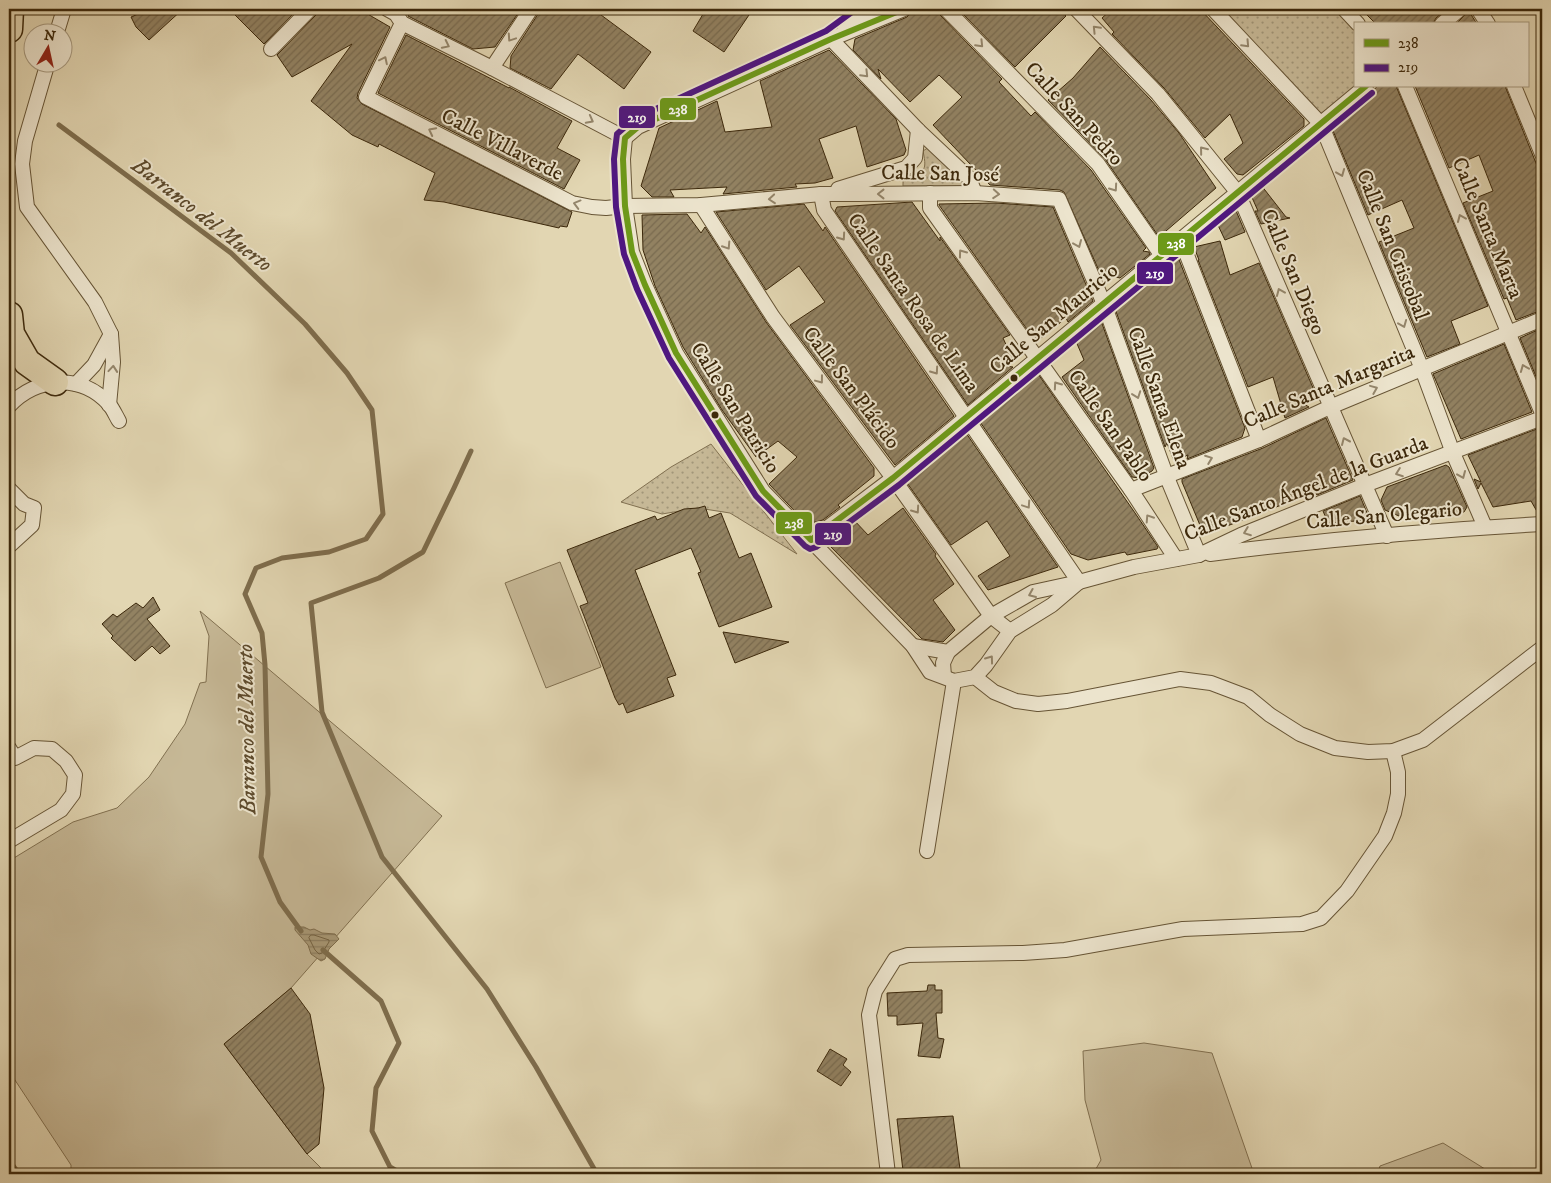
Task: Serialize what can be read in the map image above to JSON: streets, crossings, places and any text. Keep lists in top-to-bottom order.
{
  "streets": {
    "street": [
      "Calle San Pedro",
      "Calle Villaverde",
      "Calle San José",
      "Calle Santa Marta",
      "Calle San Cristobal",
      "Calle San Diego",
      "Calle Santa Rosa de Lima",
      "Calle San Mauricio",
      "Calle Santa Margarita",
      "Calle San Plácido",
      "Calle Santa Elena",
      "Calle San Patricio",
      "Calle San Pablo",
      "Calle Santo Ángel de la Guarda",
      "Calle San Olegario"
    ]
  },
  "crossings": [
    ["Calle San Pedro", "Calle San Mauricio"],
    ["Calle Villaverde", "Calle San José"],
    ["Calle Villaverde", "Calle San Patricio"],
    ["Calle San José", "Calle Santa Rosa de Lima"],
    ["Calle San José", "Calle San Plácido"],
    ["Calle San José", "Calle Santa Elena"],
    ["Calle San José", "Calle San Patricio"],
    ["Calle San José", "Calle San Pablo"],
    ["Calle Santa Marta", "Calle Santa Margarita"],
    ["Calle San Cristobal", "Calle San Mauricio"],
    ["Calle San Cristobal", "Calle Santa Margarita"],
    ["Calle San Cristobal", "Calle Santo Ángel de la Guarda"],
    ["Calle San Cristobal", "Calle San Olegario"],
    ["Calle San Diego", "Calle San Mauricio"],
    ["Calle San Diego", "Calle Santa Margarita"],
    ["Calle San Diego", "Calle Santo Ángel de la Guarda"],
    ["Calle San Diego", "Calle San Olegario"],
    ["Calle Santa Rosa de Lima", "Calle San Mauricio"],
    ["Calle Santa Rosa de Lima", "Calle Santo Ángel de la Guarda"],
    ["Calle San Mauricio", "Calle San Plácido"],
    ["Calle San Mauricio", "Calle Santa Elena"],
    ["Calle San Mauricio", "Calle San Patricio"],
    ["Calle San Mauricio", "Calle San Pablo"],
    ["Calle Santa Margarita", "Calle Santa Elena"],
    ["Calle Santa Margarita", "Calle San Pablo"],
    ["Calle San Plácido", "Calle Santo Ángel de la Guarda"],
    ["Calle Santa Elena", "Calle Santo Ángel de la Guarda"],
    ["Calle Santa Elena", "Calle San Olegario"],
    ["Calle San Pablo", "Calle Santo Ángel de la Guarda"],
    ["Calle Santo Ángel de la Guarda", "Calle San Olegario"]
  ],
  "one_way": [
    "Calle Santa Marta",
    "Calle San Cristobal",
    "Calle Santa Rosa de Lima",
    "Calle Santa Margarita",
    "Calle San Plácido",
    "Calle San Pablo"
  ],
  "water": ["Barranco del Muerto"],
  "lines": ["transit line 238", "transit line 219"],
  "legend": ["238", "219"],
  "north": "top"
}
